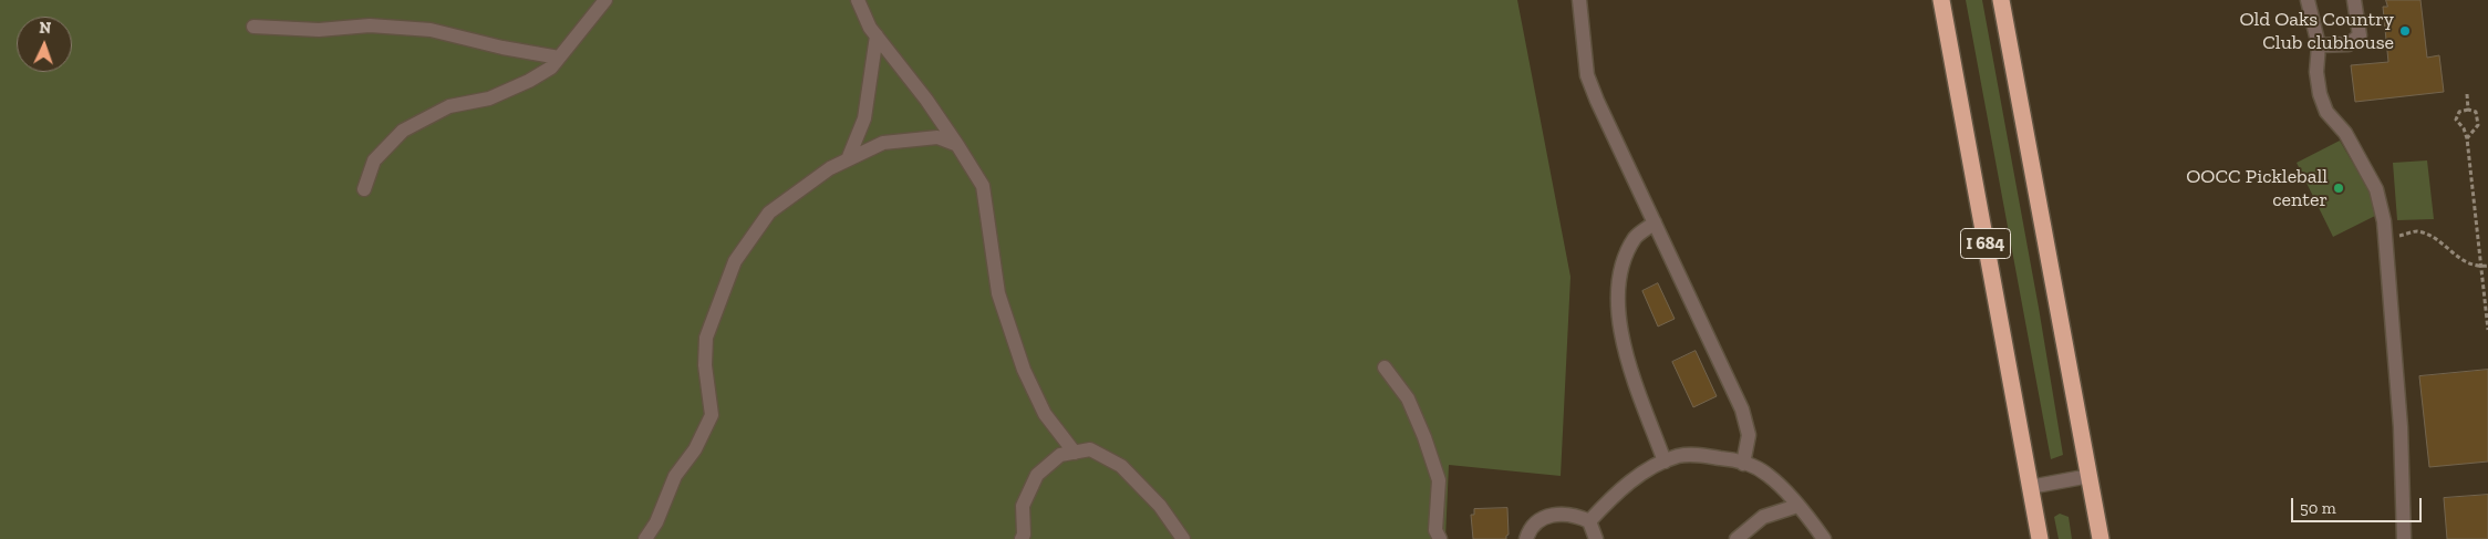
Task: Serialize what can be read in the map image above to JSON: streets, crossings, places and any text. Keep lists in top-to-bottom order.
{
  "streets": {
    "highway": ["I 684"]
  },
  "places": ["Old Oaks Country Club clubhouse", "OOCC Pickleball center"],
  "scale_bar": "50 m",
  "north": "top"
}
